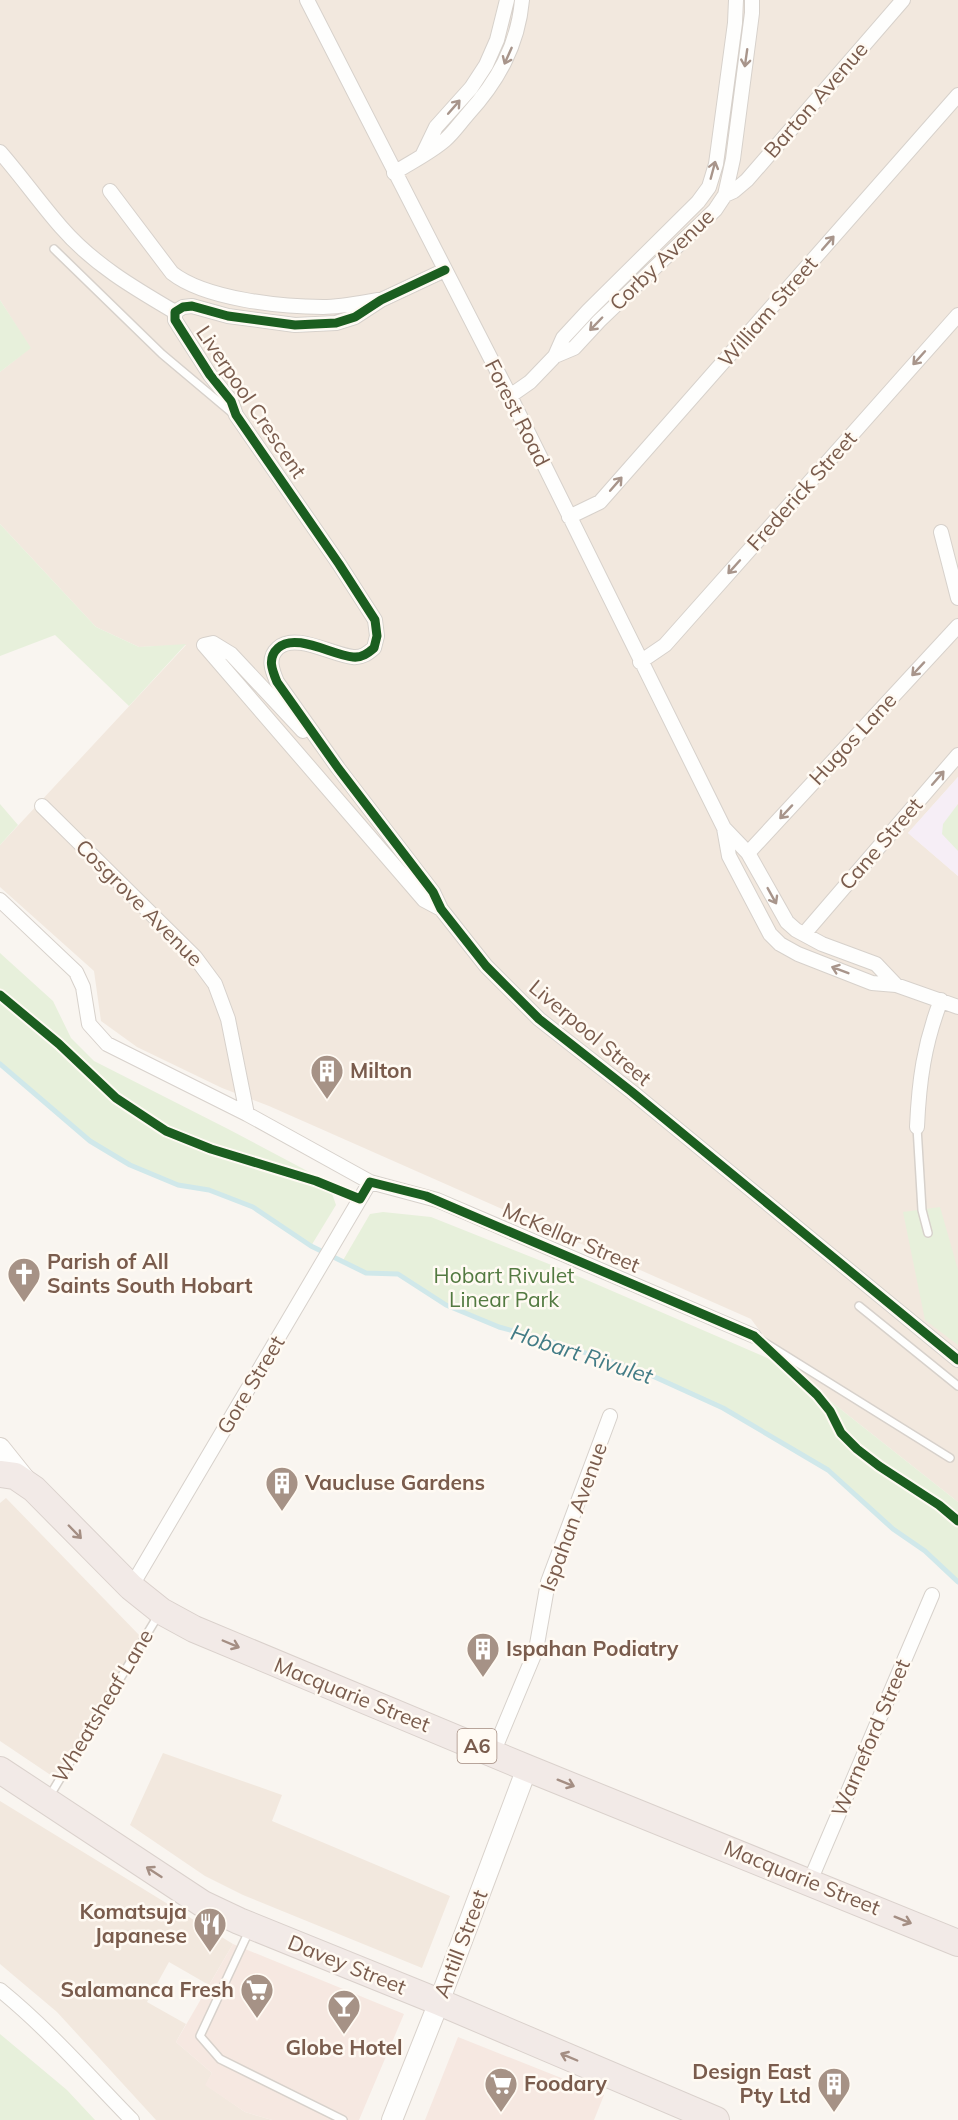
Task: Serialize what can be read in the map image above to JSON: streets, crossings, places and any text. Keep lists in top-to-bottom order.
{
  "streets": {
    "highway": ["Macquarie Street", "A6", "Davey Street"],
    "street": [
      "Barton Avenue",
      "Corby Avenue",
      "William Street",
      "Liverpool Crescent",
      "Forest Road",
      "Frederick Street",
      "Hugos Lane",
      "Cane Street",
      "Cosgrove Avenue",
      "Liverpool Street",
      "McKellar Street",
      "Gore Street",
      "Ispahan Avenue",
      "Warneford Street",
      "Antill Street"
    ],
    "lane": ["Wheatsheaf Lane"]
  },
  "crossings": [
    ["Barton Avenue", "Corby Avenue"],
    ["Corby Avenue", "Forest Road"],
    ["William Street", "Forest Road"],
    ["Liverpool Crescent", "Forest Road"],
    ["Liverpool Crescent", "Liverpool Street"],
    ["Forest Road", "Frederick Street"],
    ["Forest Road", "Hugos Lane"],
    ["Forest Road", "Cane Street"],
    ["Cosgrove Avenue", "McKellar Street"],
    ["McKellar Street", "Gore Street"],
    ["Gore Street", "Macquarie Street"],
    ["Ispahan Avenue", "Macquarie Street"],
    ["Macquarie Street", "Wheatsheaf Lane"],
    ["Macquarie Street", "Warneford Street"],
    ["Macquarie Street", "A6"],
    ["Macquarie Street", "Antill Street"],
    ["Wheatsheaf Lane", "Davey Street"],
    ["Antill Street", "Davey Street"]
  ],
  "one_way": [
    "William Street",
    "Frederick Street",
    "Hugos Lane",
    "Cane Street",
    "Macquarie Street",
    "Davey Street"
  ],
  "water": ["Hobart Rivulet"],
  "parks": ["Hobart Rivulet Linear Park"],
  "places": {
    "building": [
      "Milton",
      "Vaucluse Gardens",
      "Ispahan Podiatry",
      "Design East Pty Ltd"
    ],
    "church": ["Parish of All Saints South Hobart"],
    "restaurant": ["Komatsuja Japanese"],
    "supermarket": ["Salamanca Fresh", "Foodary"],
    "bar": ["Globe Hotel"]
  }
}
